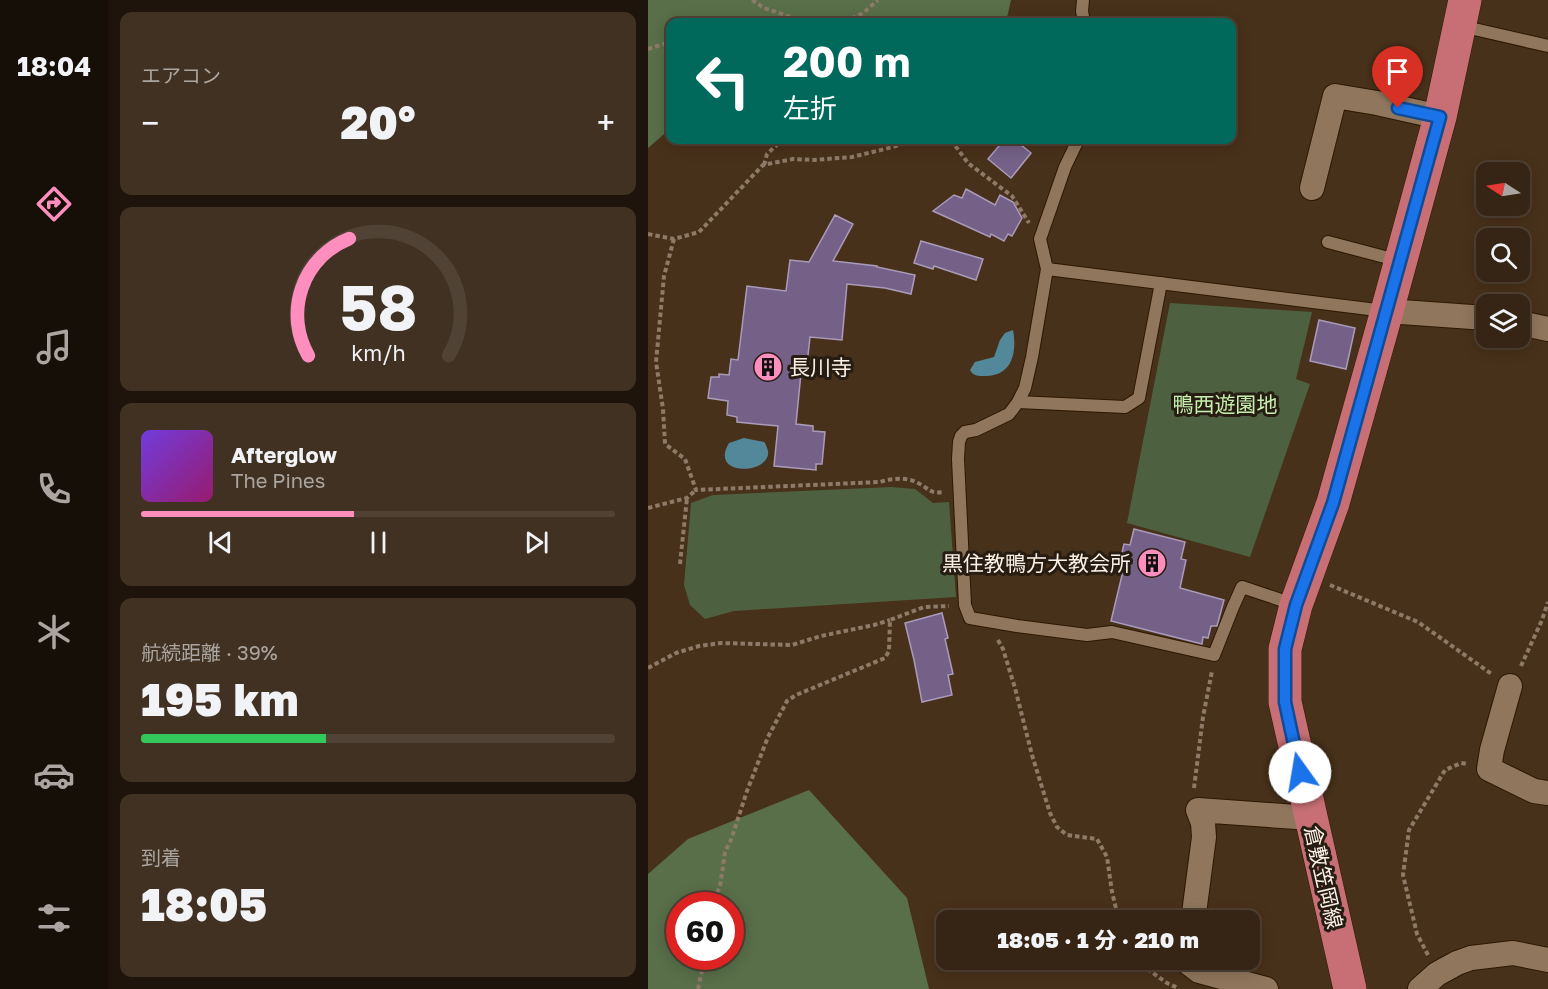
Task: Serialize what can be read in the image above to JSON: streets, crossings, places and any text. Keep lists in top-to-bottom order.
{
  "streets": {
    "main road": ["倉敷笠岡線"]
  },
  "parks": ["鴨西遊園地"],
  "places": {
    "building": ["長川寺", "黒住教鴨方大教会所"]
  },
  "north": "left",
  "page": {
    "tabs": "18:04",
    "tile": [
      "エアコン",
      ["航続距離 · 39%", "195 km"],
      ["到着", "18:05"]
    ],
    "turn": ["200 m", "左折"],
    "heat": ["−", "20°", "+"],
    "song": ["Afterglow", "The Pines"],
    "limit": "60",
    "trip": "18:05 · 1 分 · 210 m",
    "gauge": ["58", "km/h"]
  }
}
